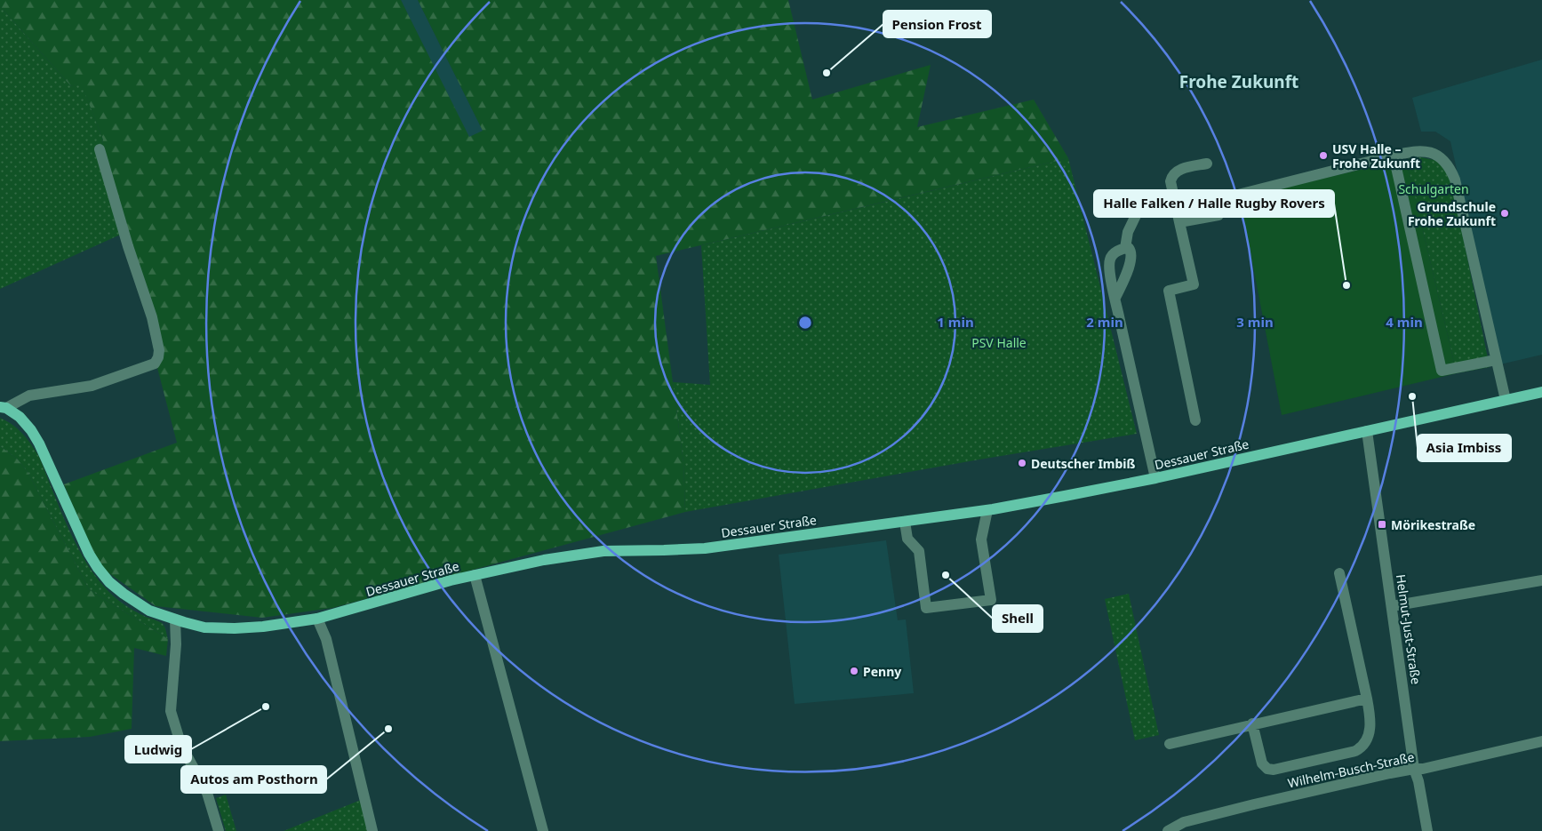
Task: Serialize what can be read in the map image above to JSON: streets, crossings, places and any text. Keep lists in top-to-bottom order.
{
  "streets": {
    "main road": ["Dessauer Straße"],
    "street": ["Helmut-Just-Straße", "Wilhelm-Busch-Straße"]
  },
  "crossings": [
    ["Dessauer Straße", "Helmut-Just-Straße"],
    ["Helmut-Just-Straße", "Wilhelm-Busch-Straße"]
  ],
  "districts": ["Frohe Zukunft"],
  "parks": ["Schulgarten", "PSV Halle"],
  "places": {
    "other": [
      "Pension Frost",
      "USV Halle – Frohe Zukunft",
      "Grundschule Frohe Zukunft",
      "Halle Falken / Halle Rugby Rovers",
      "Asia Imbiss",
      "Deutscher Imbiß",
      "Shell",
      "Penny",
      "Ludwig",
      "Autos am Posthorn"
    ],
    "transit": ["Mörikestraße"]
  },
  "rings": [
    "1 min",
    "2 min",
    "3 min",
    "4 min"
  ]
}
